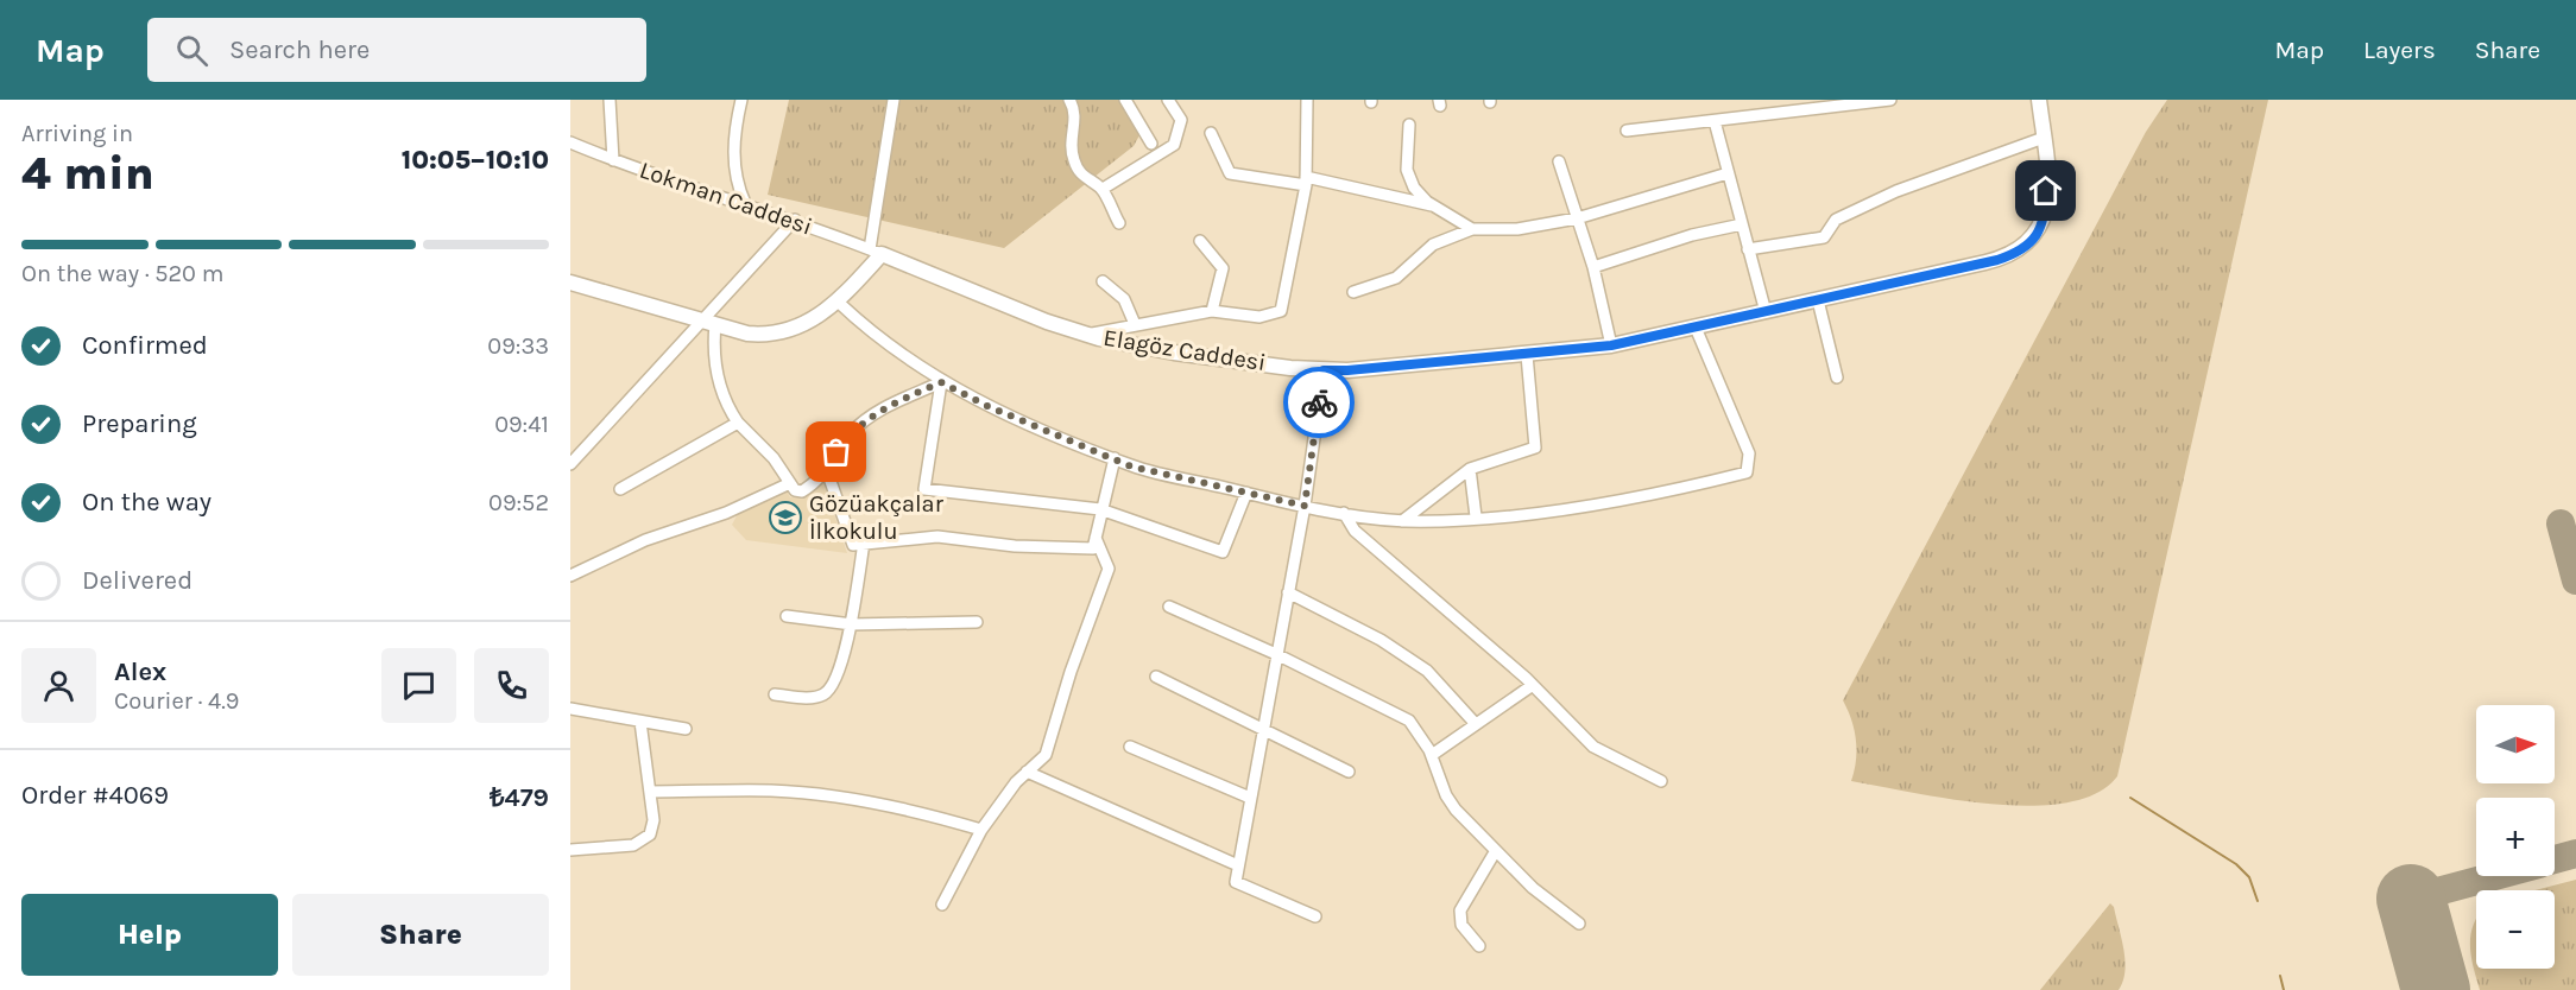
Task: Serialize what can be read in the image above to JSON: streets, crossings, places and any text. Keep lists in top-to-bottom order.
{
  "streets": {
    "street": ["Lokman Caddesi", "Elagöz Caddesi"]
  },
  "crossings": [
    ["Lokman Caddesi", "Elagöz Caddesi"]
  ],
  "places": {
    "school or university": ["Gözüakçalar İlkokulu"]
  },
  "north": "right",
  "page": {
    "header": "Map",
    "search": "Search here",
    "nav": ["Map", "Layers", "Share"],
    "heading": ["4 min", "Arriving in", "10:05–10:10"],
    "panel": [
      "Alex",
      "Courier · 4.9",
      "Order #4069",
      "₺479"
    ],
    "bar": "On the way · 520 m",
    "list": [
      ["Confirmed", "09:33"],
      ["Preparing", "09:41"],
      ["On the way", "09:52"],
      "Delivered"
    ],
    "map_buttons": ["+", "−"],
    "buttons": ["Help", "Share"]
  }
}
